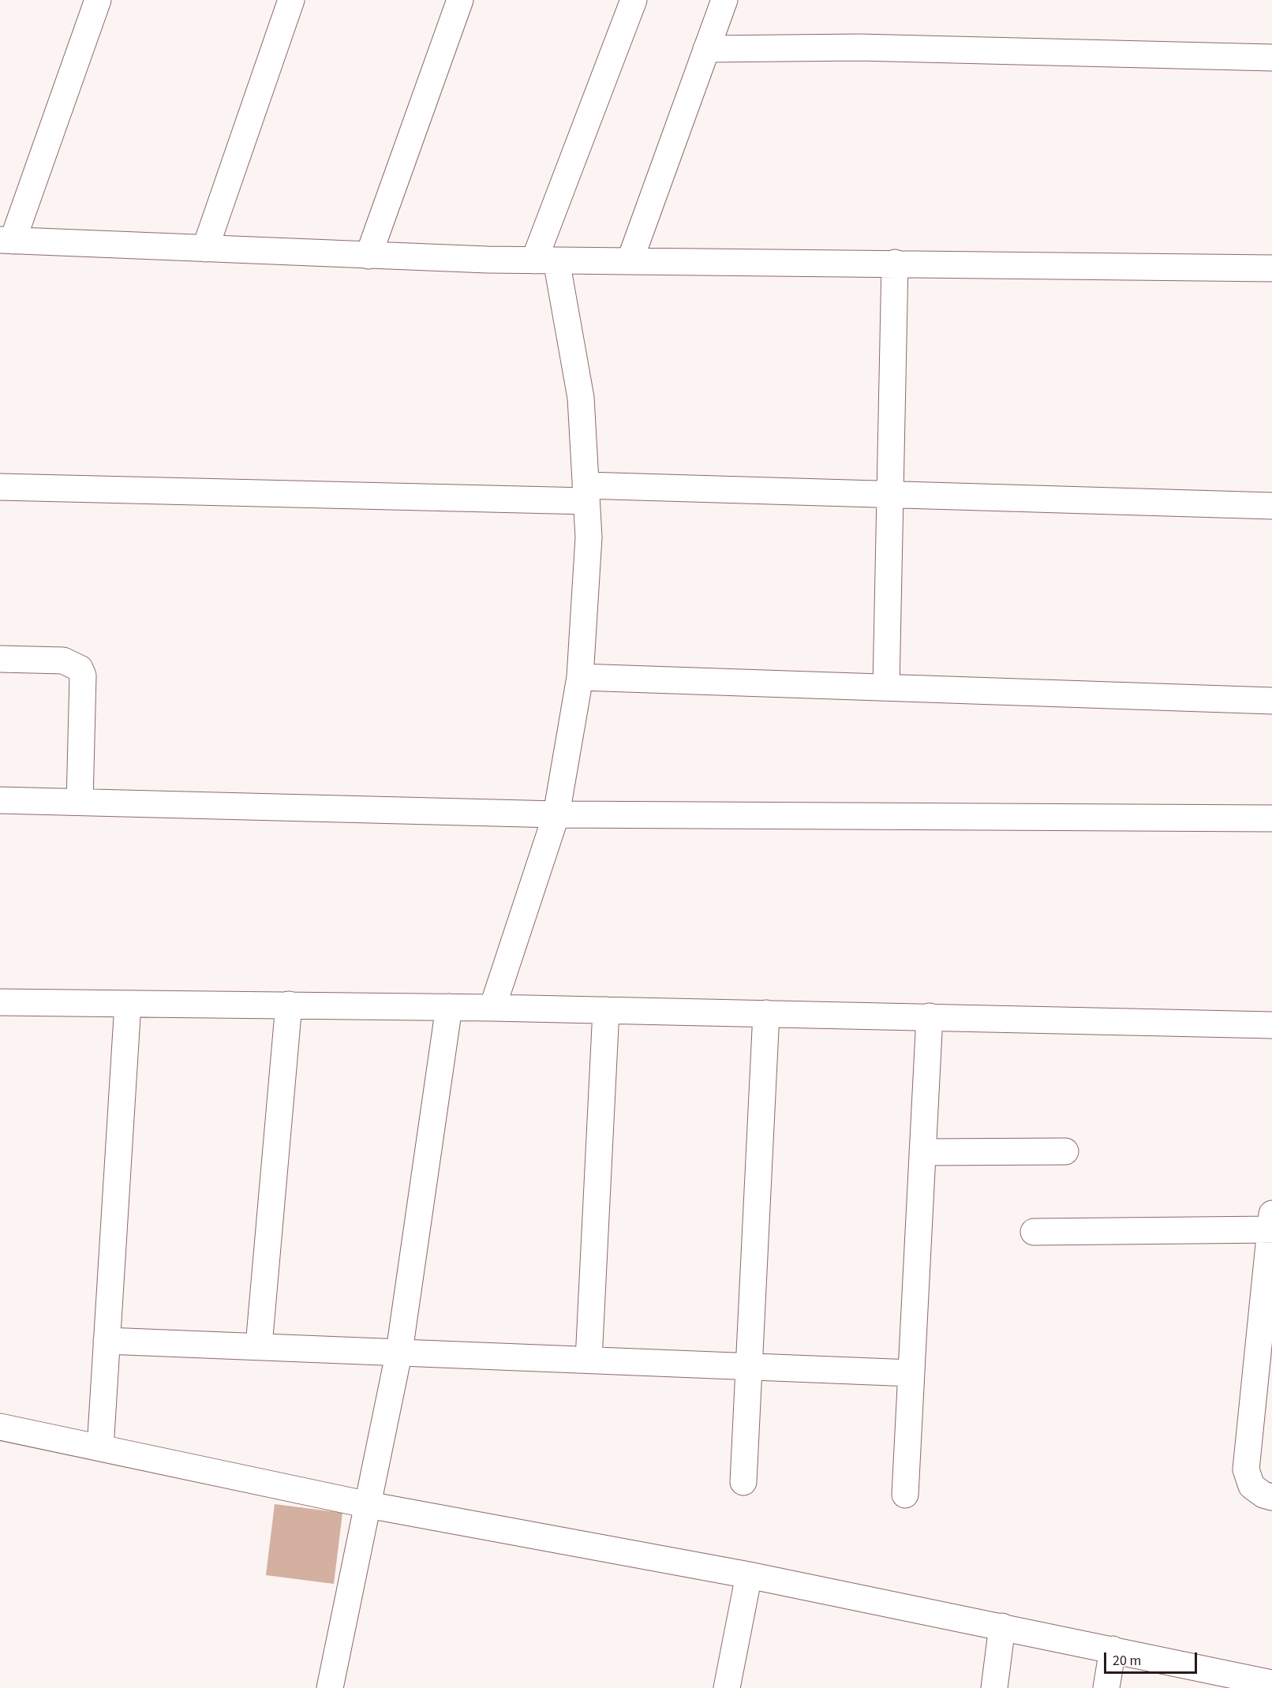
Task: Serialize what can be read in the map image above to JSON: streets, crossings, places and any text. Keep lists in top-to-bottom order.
{
  "scale_bar": "20 m"
}
